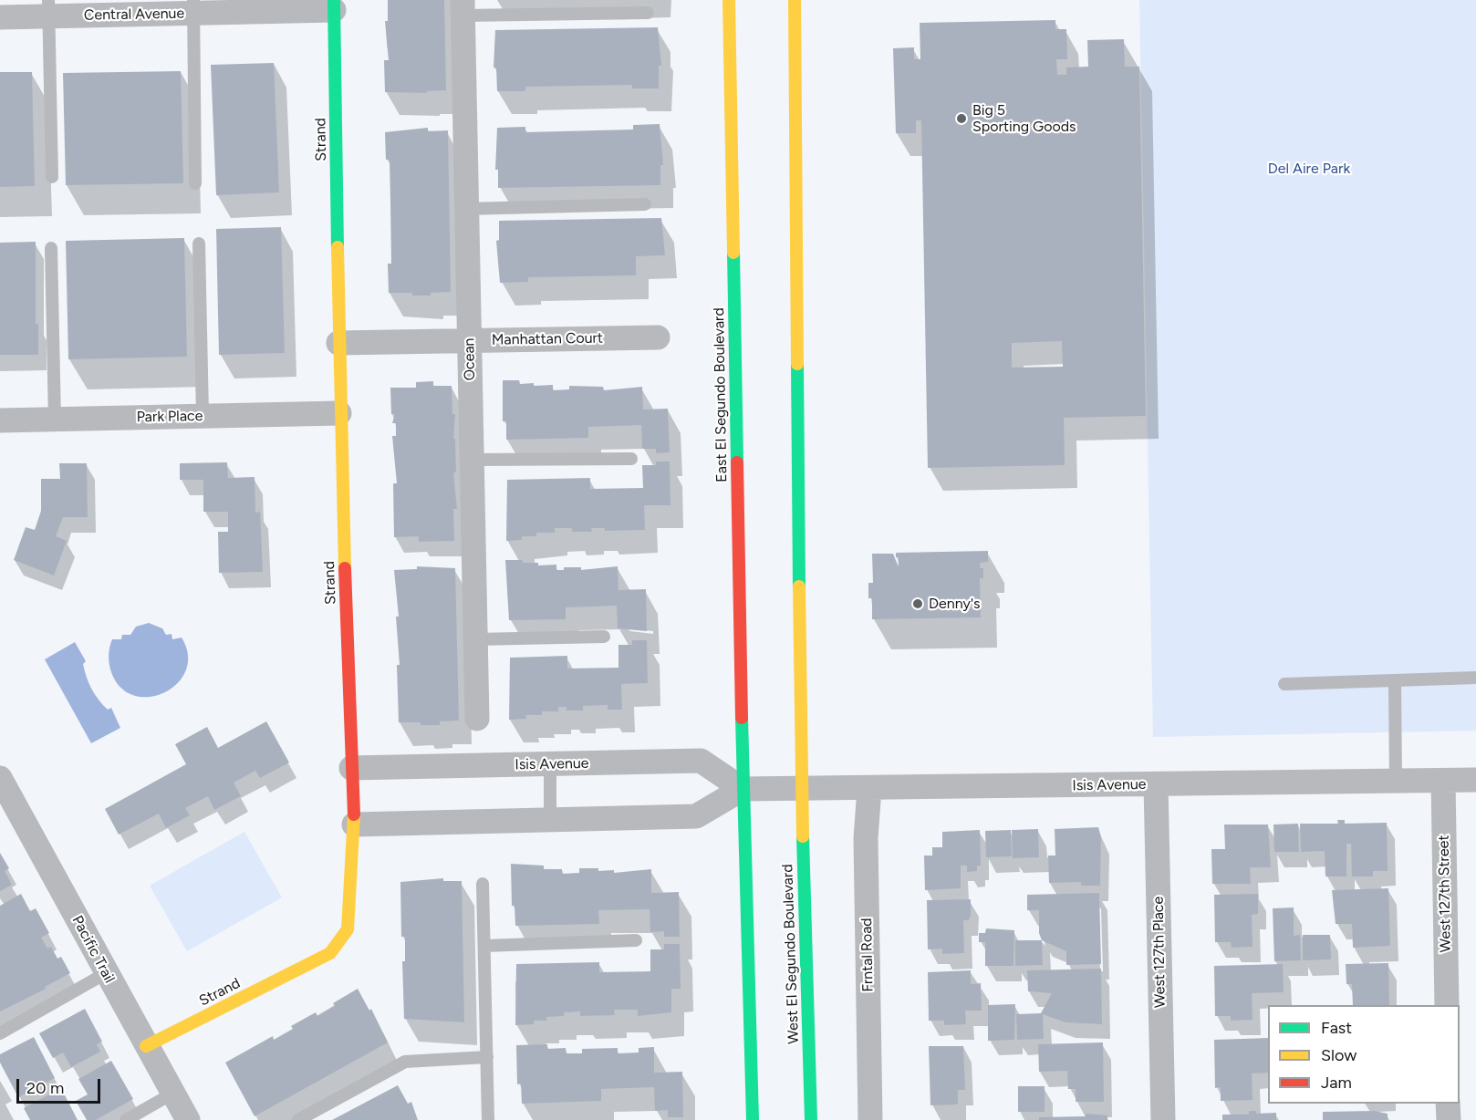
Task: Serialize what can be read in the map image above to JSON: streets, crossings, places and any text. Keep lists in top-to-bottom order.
{
  "streets": {
    "main road": ["Strand", "East El Segundo Boulevard", "West El Segundo Boulevard"],
    "street": [
      "Central Avenue",
      "Manhattan Court",
      "Ocean",
      "Park Place",
      "Isis Avenue",
      "West 127th Street",
      "Pacific Trail",
      "West 127th Place",
      "Frntal Road"
    ]
  },
  "crossings": [
    ["Central Avenue", "Strand"],
    ["Strand", "Manhattan Court"],
    ["Strand", "Park Place"],
    ["Strand", "Isis Avenue"],
    ["Strand", "Pacific Trail"],
    ["Manhattan Court", "Ocean"],
    ["East El Segundo Boulevard", "Isis Avenue"],
    ["Isis Avenue", "West 127th Street"],
    ["Isis Avenue", "West 127th Place"],
    ["Isis Avenue", "West El Segundo Boulevard"],
    ["Isis Avenue", "Frntal Road"]
  ],
  "parks": ["Del Aire Park"],
  "places": ["Big 5 Sporting Goods", "Denny's"],
  "legend": ["Fast", "Slow", "Jam"],
  "scale_bar": "20 m"
}
